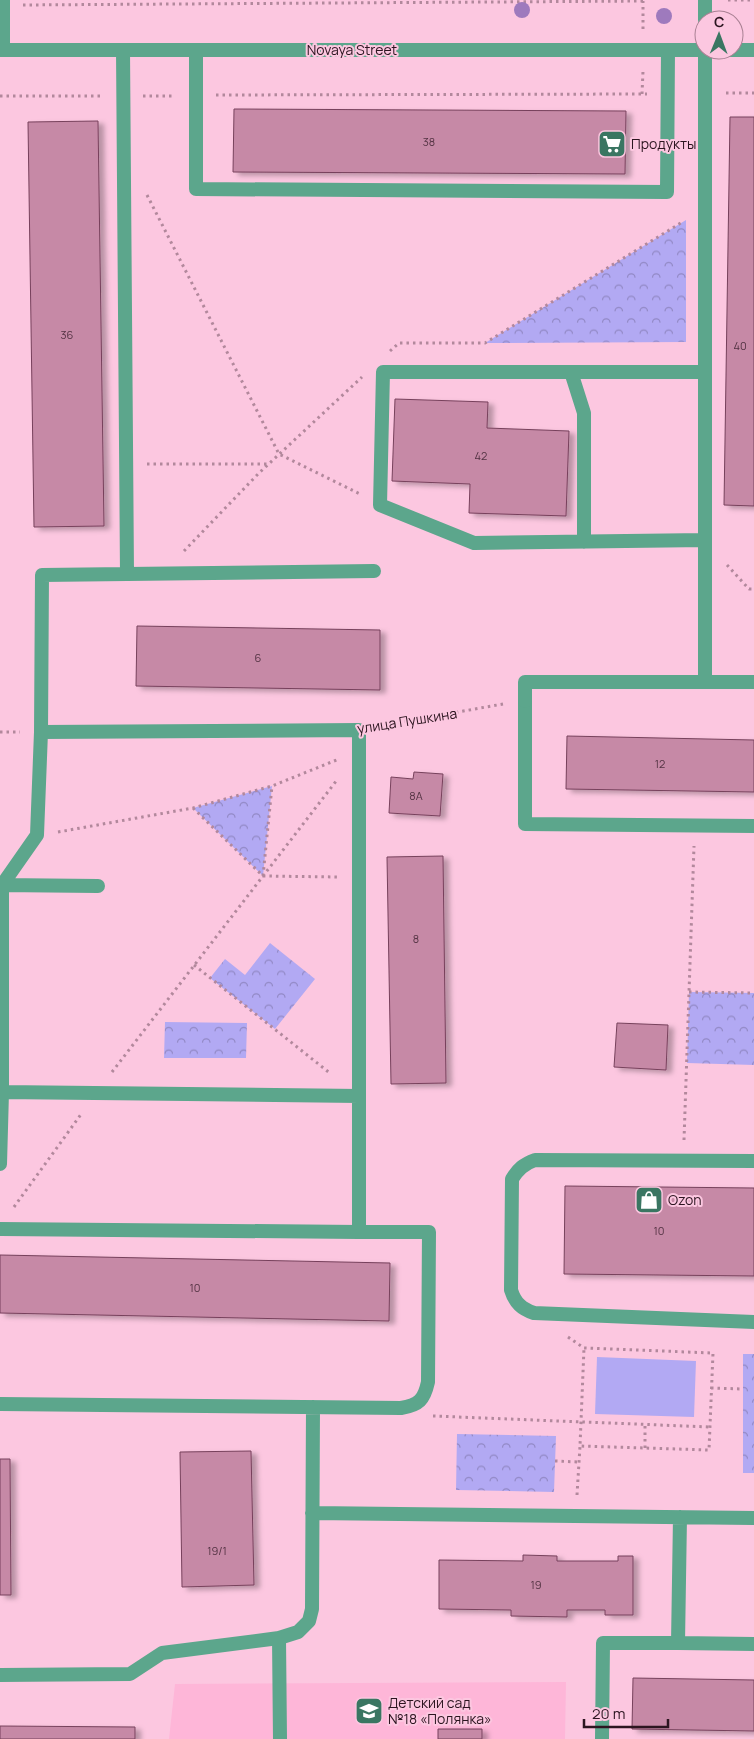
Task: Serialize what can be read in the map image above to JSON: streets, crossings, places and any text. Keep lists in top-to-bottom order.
{
  "streets": {
    "street": ["Novaya Street", "улица Пушкина"]
  },
  "places": {
    "supermarket": ["Продукты"],
    "shop": ["Ozon"],
    "school or university": ["Детский сад №18 «Полянка»"]
  },
  "house_numbers": [
    "38",
    "36",
    "40",
    "42",
    "6",
    "12",
    "8А",
    "8",
    "10",
    "10",
    "19/1",
    "19"
  ],
  "scale_bar": "20 m",
  "north": "top"
}
